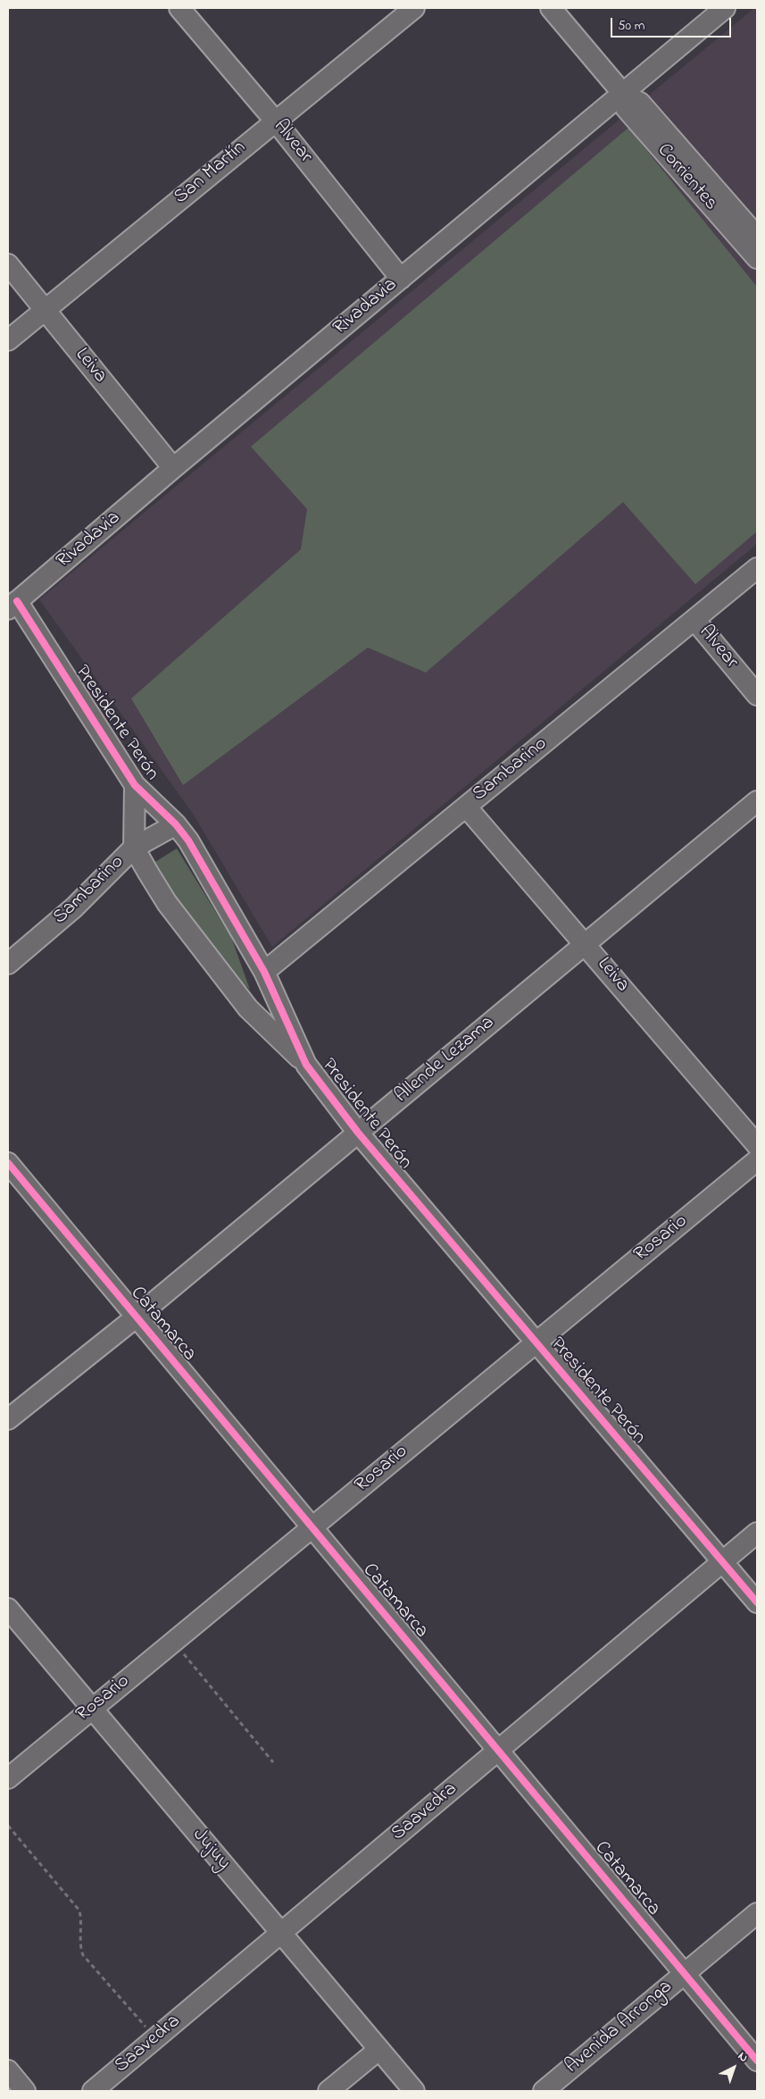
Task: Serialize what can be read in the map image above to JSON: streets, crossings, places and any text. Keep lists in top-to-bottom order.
{
  "streets": {
    "street": [
      "Alvear",
      "San Martín",
      "Corrientes",
      "Rivadavia",
      "Leiva",
      "Presidente Perón",
      "Sambarino",
      "Allende Lezama",
      "Rosario",
      "Catamarca",
      "Saavedra",
      "Jujuy",
      "Avenida Arronga"
    ]
  },
  "crossings": [
    ["Alvear", "San Martín"],
    ["Alvear", "Rivadavia"],
    ["Alvear", "Sambarino"],
    ["San Martín", "Leiva"],
    ["Corrientes", "Rivadavia"],
    ["Rivadavia", "Leiva"],
    ["Rivadavia", "Presidente Perón"],
    ["Leiva", "Sambarino"],
    ["Leiva", "Allende Lezama"],
    ["Presidente Perón", "Sambarino"],
    ["Presidente Perón", "Allende Lezama"],
    ["Presidente Perón", "Rosario"],
    ["Presidente Perón", "Saavedra"],
    ["Allende Lezama", "Catamarca"],
    ["Rosario", "Catamarca"],
    ["Rosario", "Jujuy"],
    ["Catamarca", "Saavedra"],
    ["Catamarca", "Avenida Arronga"],
    ["Saavedra", "Jujuy"]
  ],
  "scale_bar": "50 m",
  "north": "top right"
}
